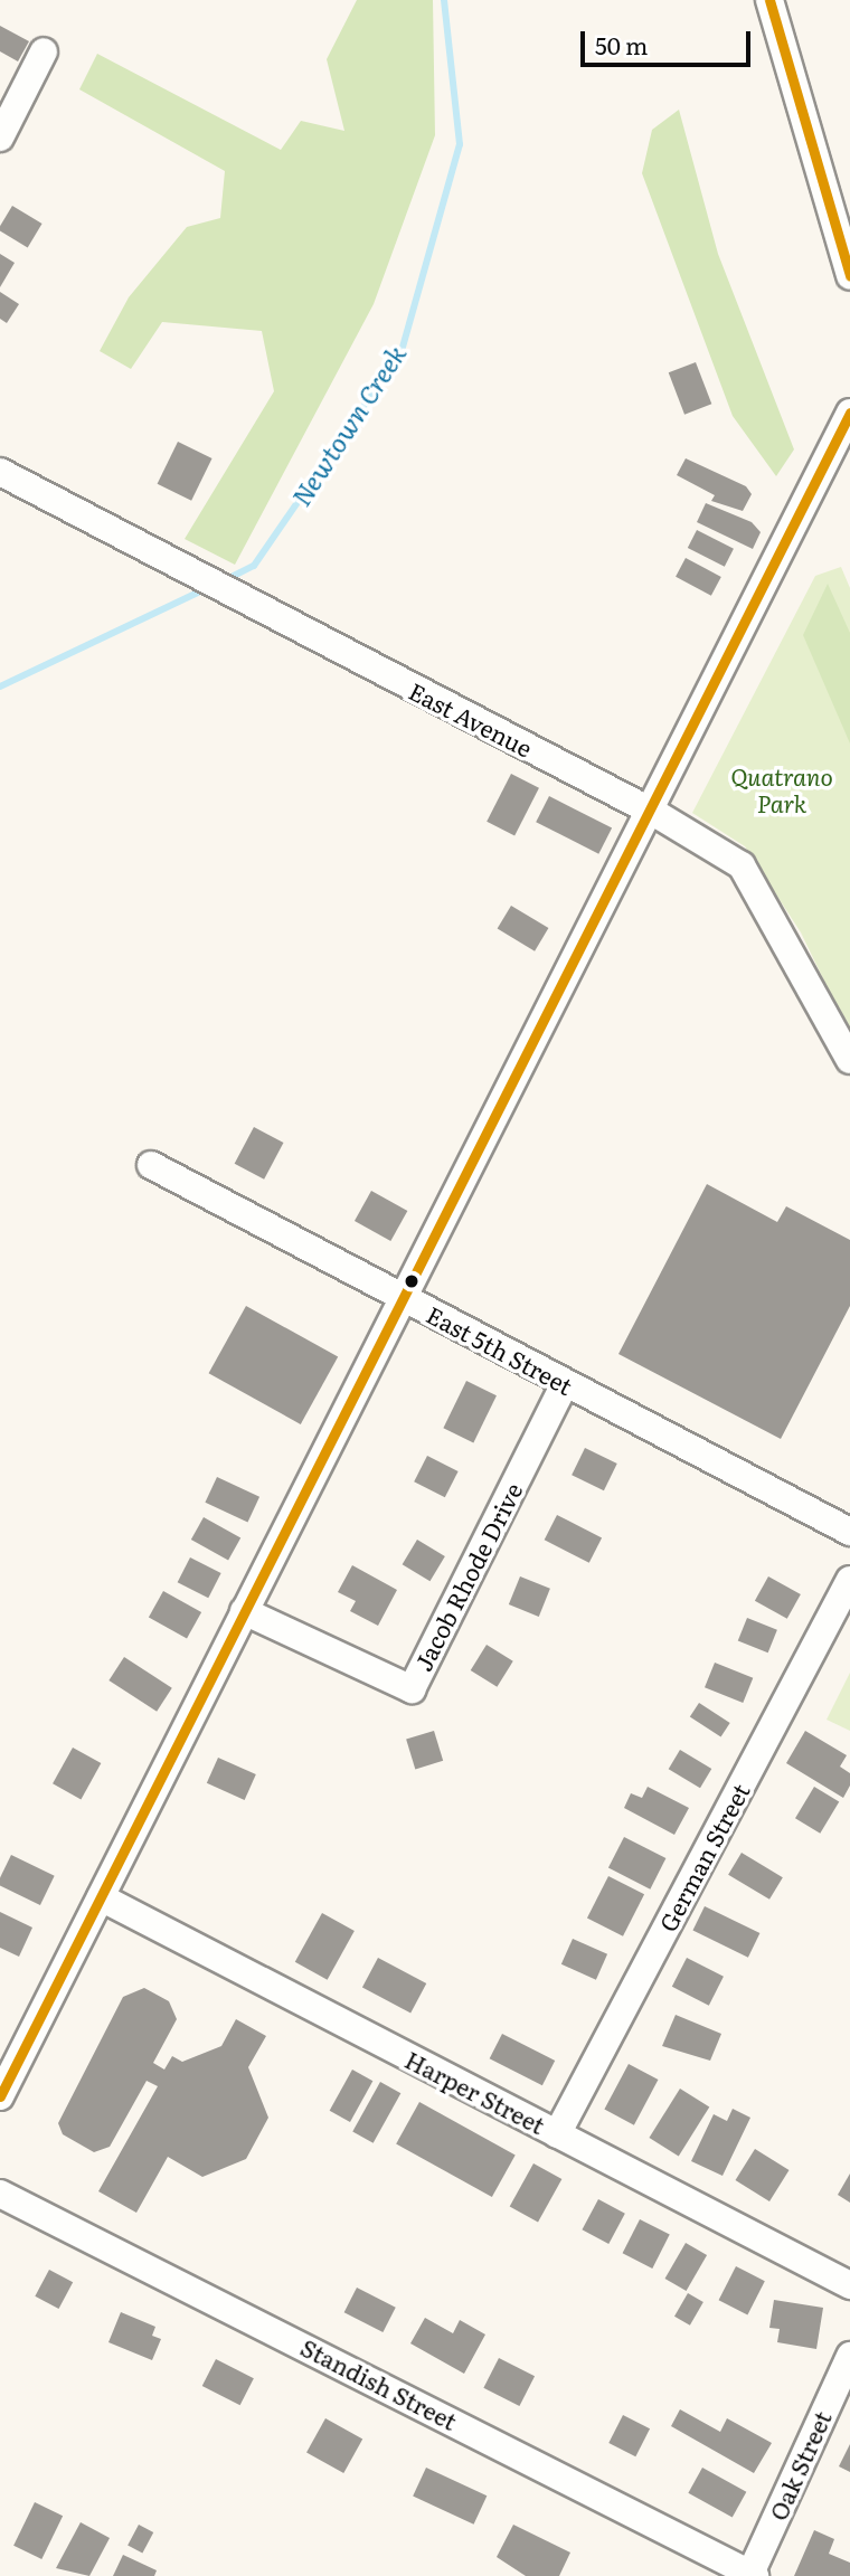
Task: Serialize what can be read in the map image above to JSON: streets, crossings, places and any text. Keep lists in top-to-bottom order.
{
  "streets": {
    "street": [
      "East Avenue",
      "East 5th Street",
      "Jacob Rhode Drive",
      "German Street",
      "Harper Street",
      "Standish Street",
      "Oak Street"
    ]
  },
  "crossings": [
    ["East 5th Street", "Jacob Rhode Drive"],
    ["German Street", "Harper Street"],
    ["Standish Street", "Oak Street"]
  ],
  "water": ["Newtown Creek"],
  "parks": ["Quatrano Park"],
  "scale_bar": "50 m"
}
